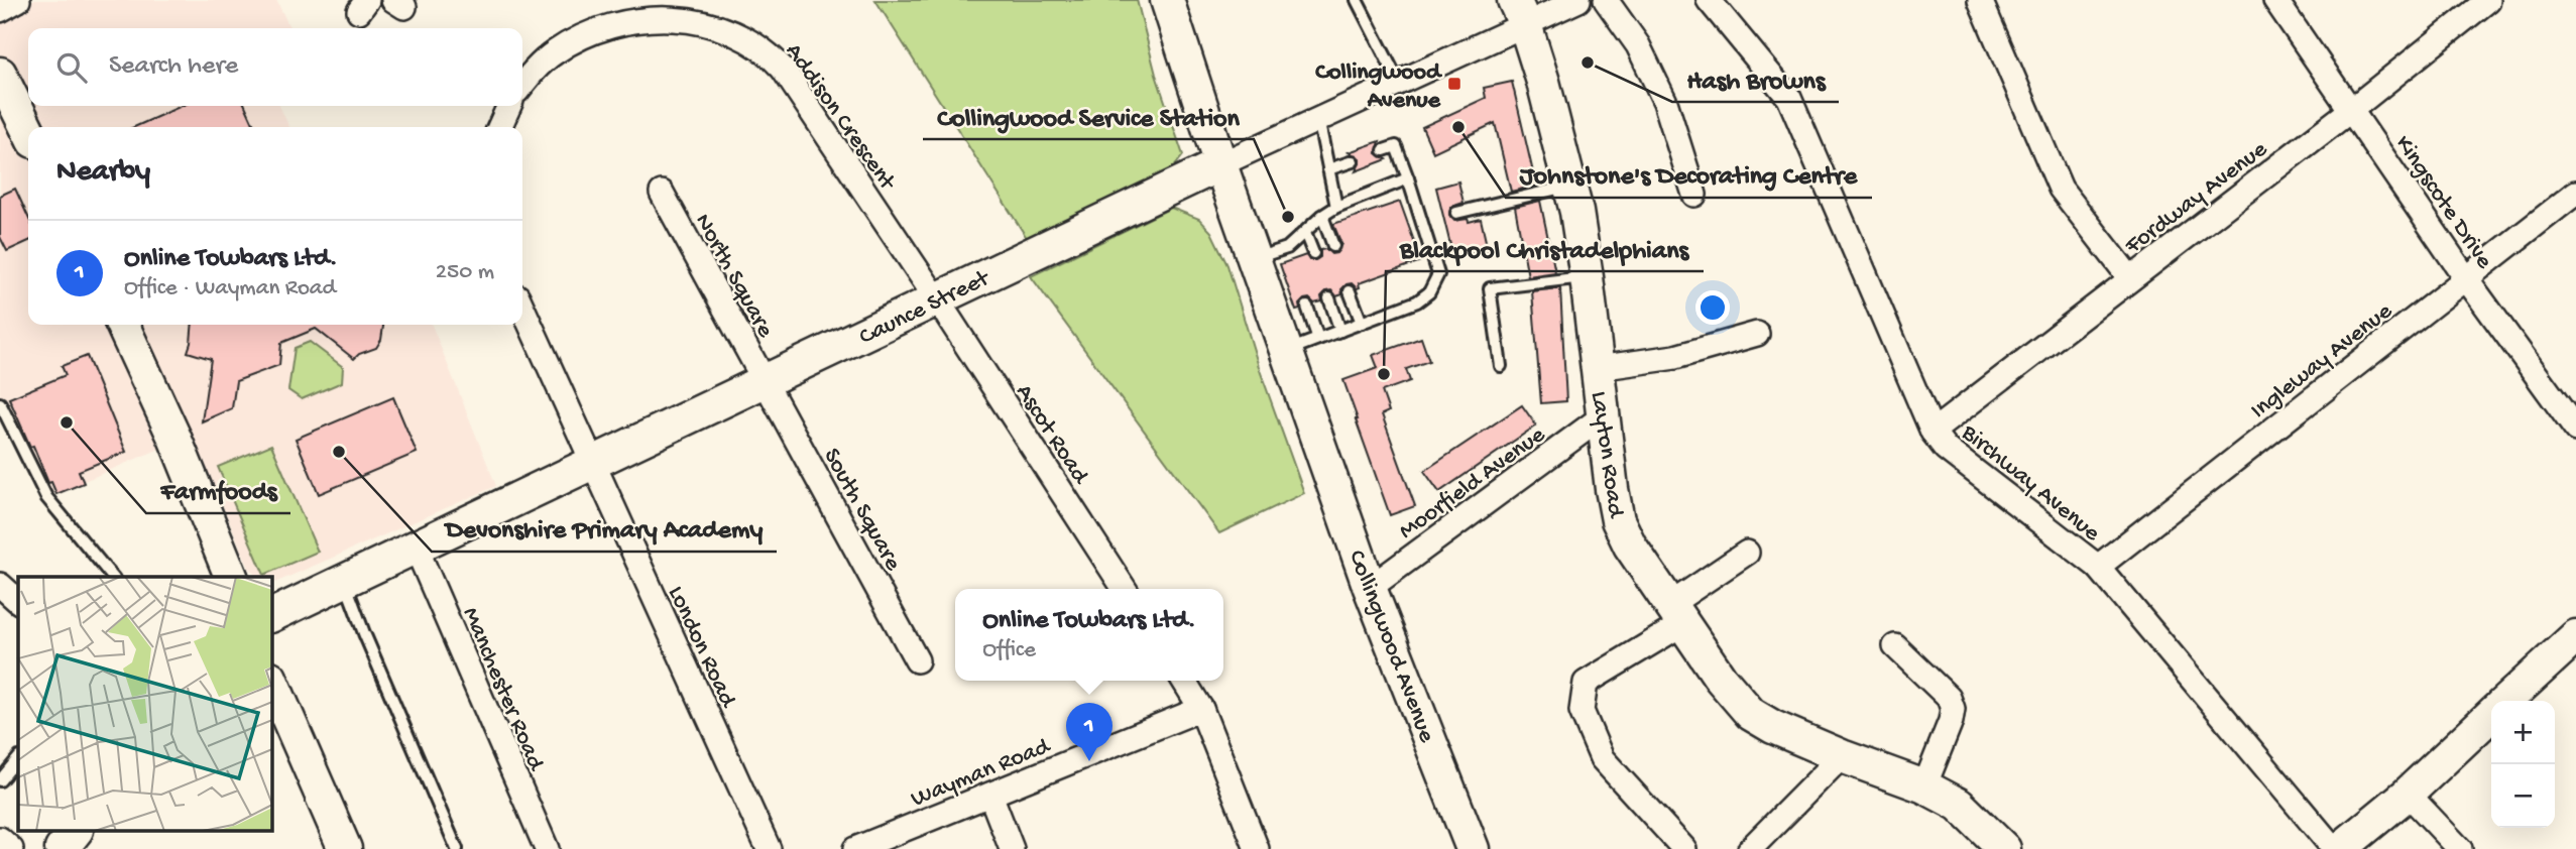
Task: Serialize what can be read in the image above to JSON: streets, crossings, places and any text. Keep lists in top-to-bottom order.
{
  "streets": {
    "street": [
      "Addison Crescent",
      "Fordway Avenue",
      "Kingscote Drive",
      "North Square",
      "Caunce Street",
      "Ingleway Avenue",
      "Ascot Road",
      "Layton Road",
      "Moorfield Avenue",
      "Birchway Avenue",
      "South Square",
      "London Road",
      "Collingwood Avenue",
      "Manchester Road",
      "Wayman Road"
    ]
  },
  "crossings": [
    ["Addison Crescent", "Caunce Street"],
    ["Addison Crescent", "Ascot Road"],
    ["Fordway Avenue", "Kingscote Drive"],
    ["Fordway Avenue", "Birchway Avenue"],
    ["Kingscote Drive", "Ingleway Avenue"],
    ["North Square", "Caunce Street"],
    ["North Square", "South Square"],
    ["Caunce Street", "Ascot Road"],
    ["Caunce Street", "Layton Road"],
    ["Caunce Street", "South Square"],
    ["Caunce Street", "London Road"],
    ["Caunce Street", "Collingwood Avenue"],
    ["Caunce Street", "Manchester Road"],
    ["Ingleway Avenue", "Birchway Avenue"],
    ["Layton Road", "Moorfield Avenue"],
    ["Moorfield Avenue", "Collingwood Avenue"]
  ],
  "places": {
    "other": [
      "Hash Browns",
      "Johnstone's Decorating Centre",
      "Collingwood Service Station",
      "Blackpool Christadelphians",
      "Farmfoods",
      "Devonshire Primary Academy"
    ],
    "transit": ["Collingwood Avenue"]
  },
  "page": {
    "search": "Search here",
    "heading": "Nearby",
    "list": [
      {
        "mark": "1",
        "name": "Online Towbars Ltd.",
        "note": "Office · Wayman Road",
        "value": "250 m"
      }
    ],
    "popup": ["Online Towbars Ltd.", "Office"],
    "map_buttons": ["+", "−"],
    "pins": "1"
  }
}
